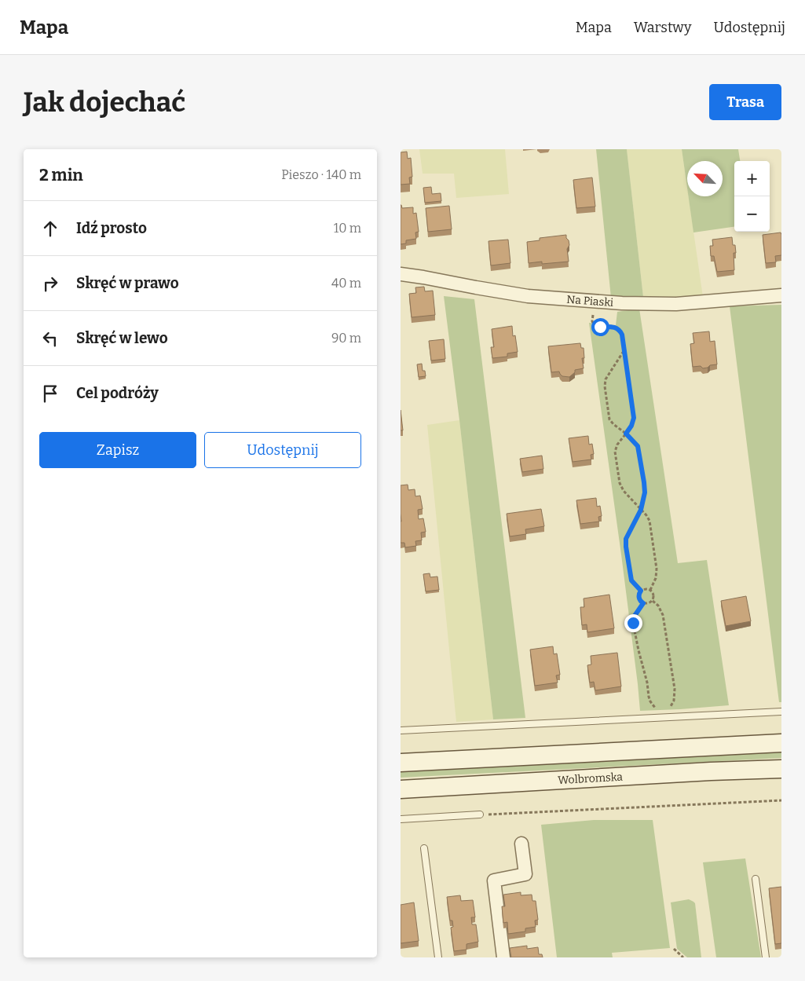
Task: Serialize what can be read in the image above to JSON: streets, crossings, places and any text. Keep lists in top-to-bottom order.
{
  "streets": {
    "main road": ["Wolbromska"],
    "street": ["Na Piaski"]
  },
  "north": "top left",
  "page": {
    "header": "Mapa",
    "nav": ["Mapa", "Warstwy", "Udostępnij"],
    "buttons": [
      "Trasa",
      ["Zapisz", "Udostępnij"]
    ],
    "title": "Jak dojechać",
    "heading": ["2 min", "Pieszo · 140 m"],
    "map_buttons": ["+", "−"],
    "list": [
      ["Idź prosto", "10 m"],
      ["Skręć w prawo", "40 m"],
      ["Skręć w lewo", "90 m"],
      "Cel podróży"
    ]
  }
}
